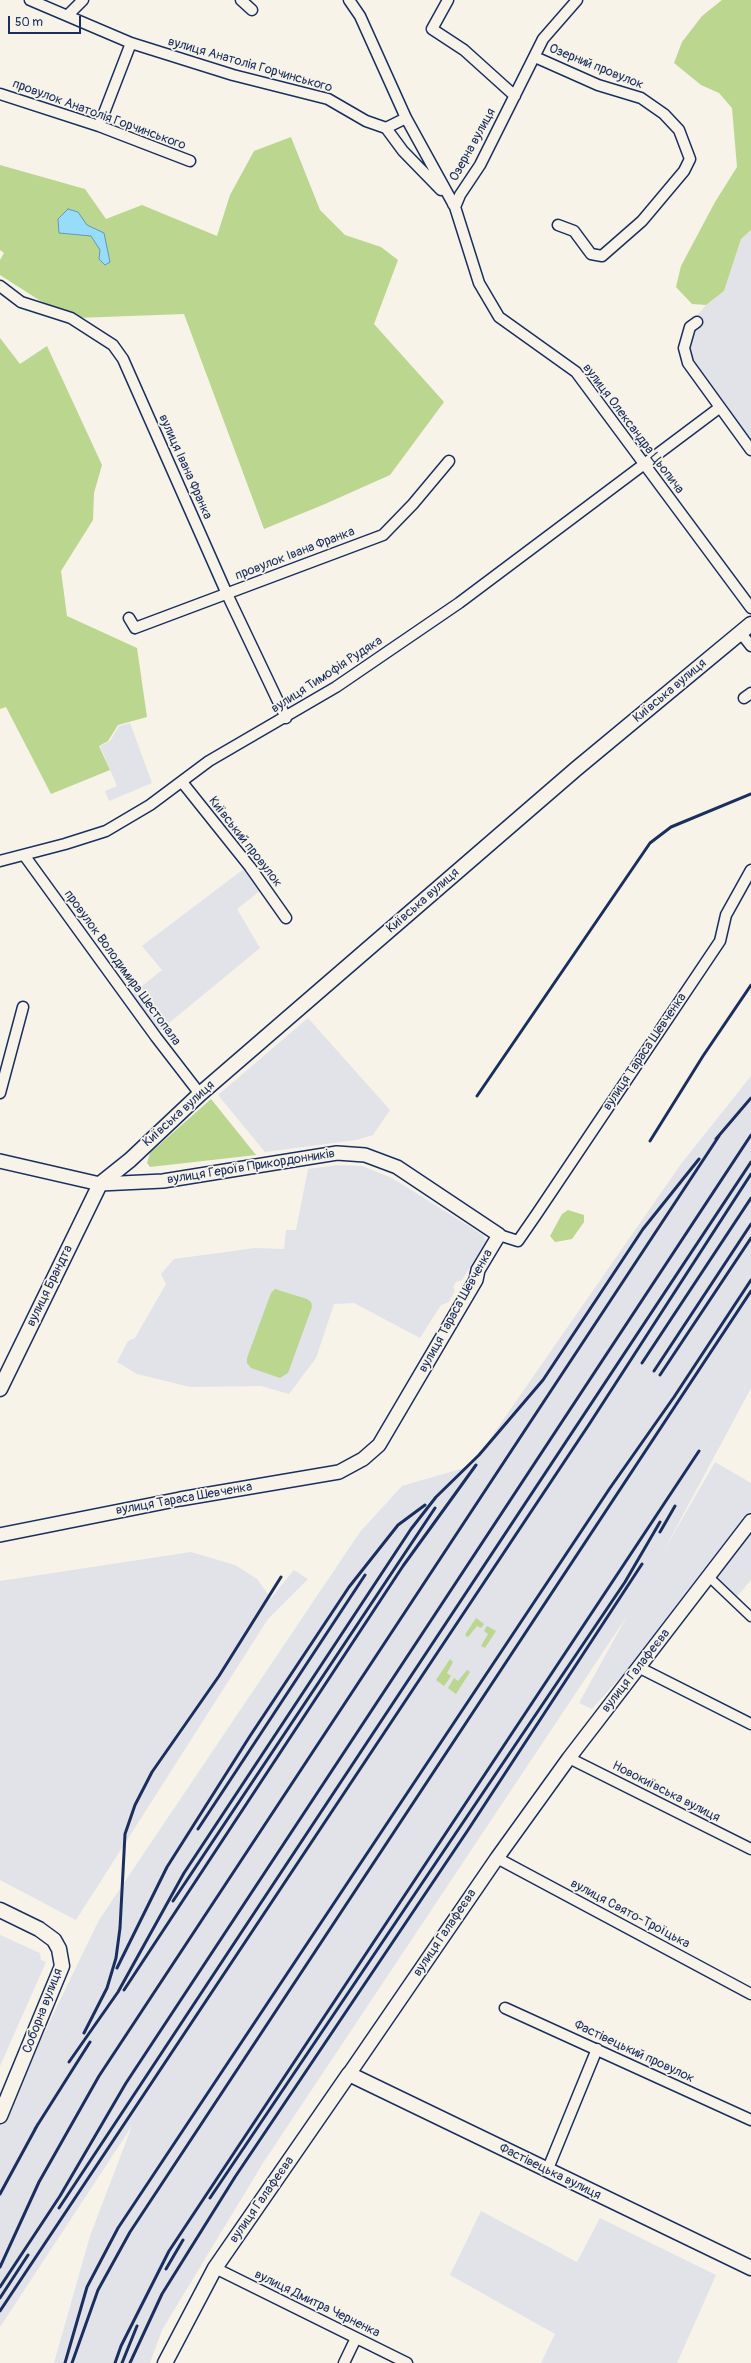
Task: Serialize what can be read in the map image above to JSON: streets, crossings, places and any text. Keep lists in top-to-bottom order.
{
  "streets": {
    "main road": [
      "Київська вулиця",
      "вулиця Брандта",
      "вулиця Галафеєва",
      "Соборна вулиця",
      "Фастівецька вулиця"
    ],
    "street": [
      "вулиця Анатолія Горчинського",
      "Озерний провулок",
      "провулок Анатолія Горчинського",
      "Озерна вулиця",
      "вулиця Олександра Цьопича",
      "вулиця Івана Франка",
      "провулок Івана Франка",
      "вулиця Тимофія Рудяка",
      "Київський провулок",
      "провулок Володимира Шестопала",
      "вулиця Тараса Шевченка",
      "вулиця Героїв Прикордонників",
      "Новокиївська вулиця",
      "вулиця Свято-Троїцька",
      "Фастівецький провулок",
      "вулиця Дмитра Черненка"
    ]
  },
  "crossings": [
    ["Озерний провулок", "Озерна вулиця"],
    ["Озерна вулиця", "вулиця Олександра Цьопича"],
    ["вулиця Олександра Цьопича", "вулиця Тимофія Рудяка"],
    ["вулиця Івана Франка", "провулок Івана Франка"],
    ["вулиця Івана Франка", "вулиця Тимофія Рудяка"],
    ["вулиця Тимофія Рудяка", "Київський провулок"],
    ["вулиця Тимофія Рудяка", "провулок Володимира Шестопала"],
    ["Київська вулиця", "провулок Володимира Шестопала"],
    ["Київська вулиця", "вулиця Героїв Прикордонників"],
    ["Київська вулиця", "вулиця Брандта"],
    ["вулиця Тараса Шевченка", "вулиця Героїв Прикордонників"],
    ["вулиця Героїв Прикордонників", "вулиця Брандта"],
    ["вулиця Галафеєва", "Новокиївська вулиця"],
    ["вулиця Галафеєва", "вулиця Свято-Троїцька"],
    ["вулиця Галафеєва", "Фастівецька вулиця"],
    ["вулиця Галафеєва", "вулиця Дмитра Черненка"]
  ],
  "scale_bar": "50 m"
}
